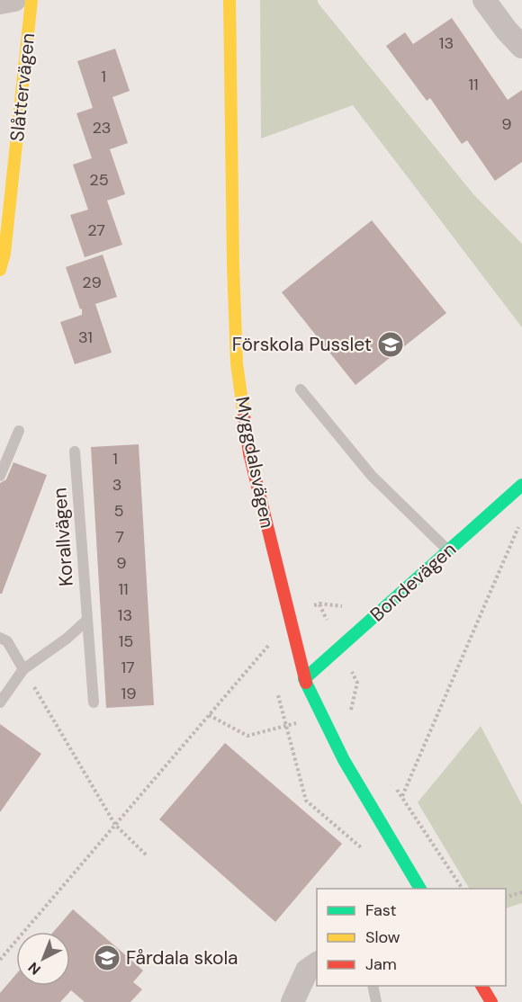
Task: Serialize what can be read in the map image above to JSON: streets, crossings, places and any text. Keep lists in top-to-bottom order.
{
  "streets": {
    "street": ["Slåttervägen", "Myggdalsvägen", "Bondevägen"],
    "lane": ["Korallvägen"]
  },
  "crossings": [
    ["Myggdalsvägen", "Bondevägen"]
  ],
  "places": {
    "school or university": ["Förskola Pusslet", "Fårdala skola"]
  },
  "house_numbers": [
    "13",
    "1",
    "11",
    "9",
    "23",
    "25",
    "27",
    "29",
    "31",
    "1",
    "3",
    "5",
    "7",
    "9",
    "11",
    "13",
    "15",
    "17",
    "19"
  ],
  "legend": ["Fast", "Slow", "Jam"],
  "north": "bottom left"
}
